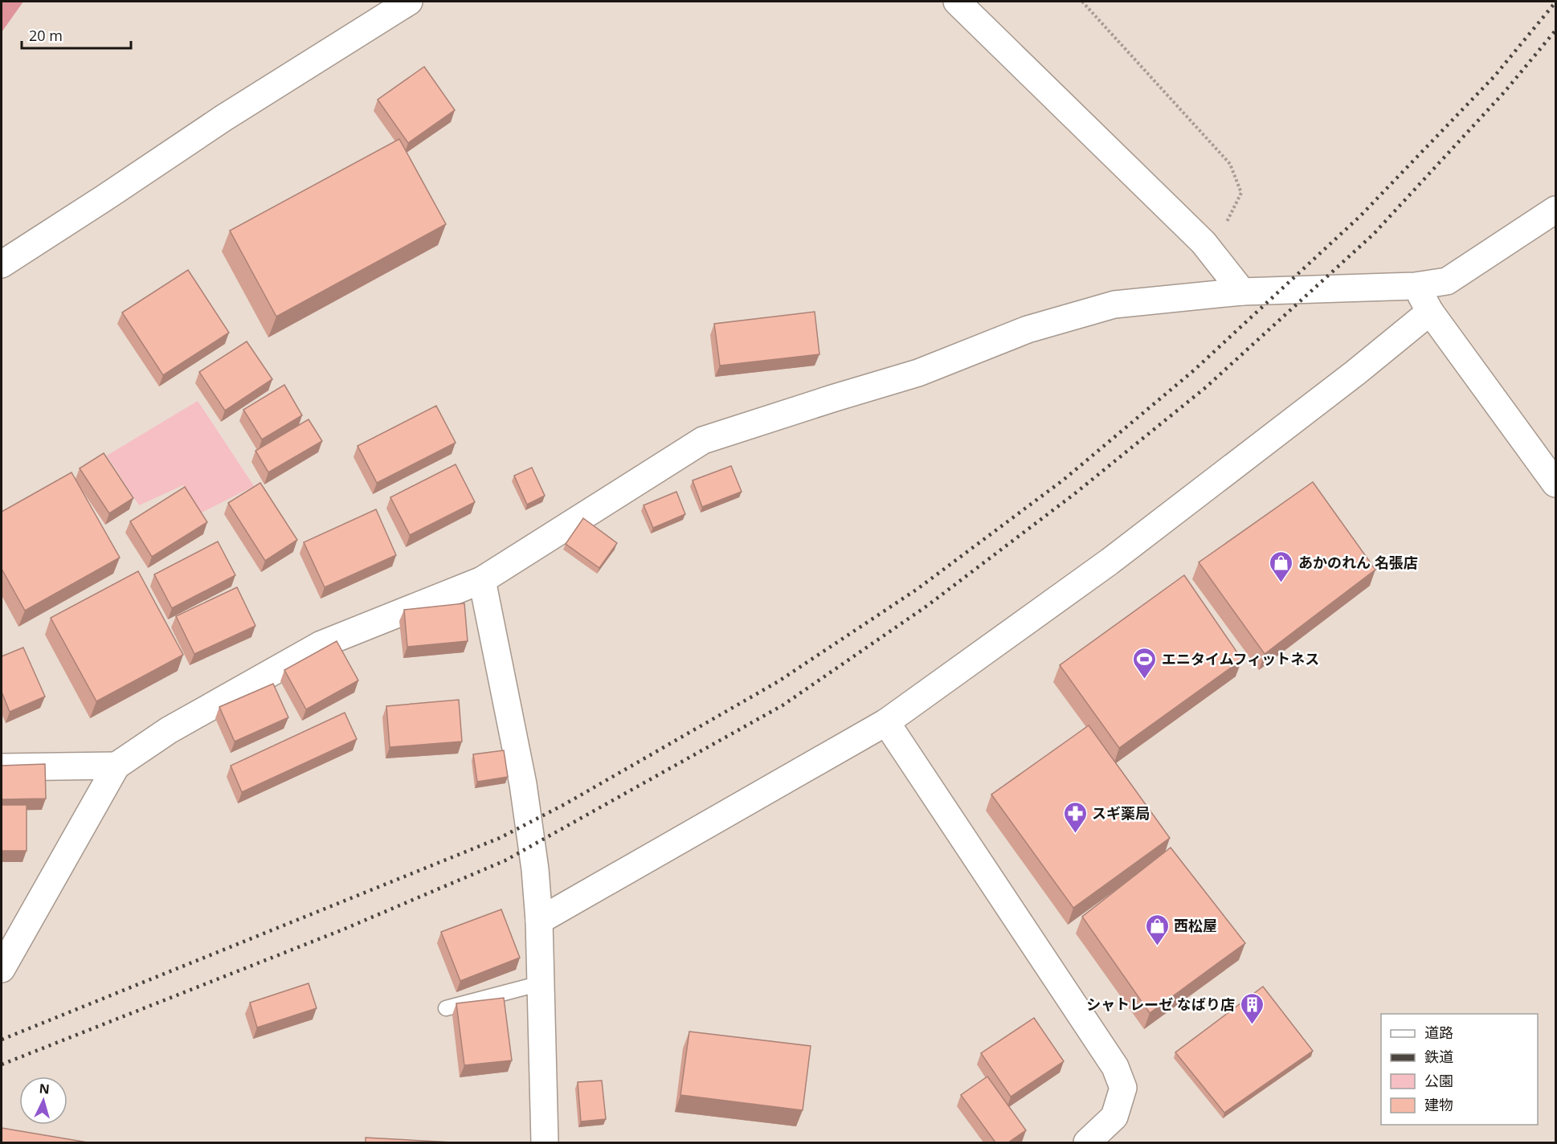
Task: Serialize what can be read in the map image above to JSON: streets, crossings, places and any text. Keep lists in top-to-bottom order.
{
  "places": {
    "shop": ["あかのれん 名張店", "西松屋"],
    "sports": ["エニタイムフィットネス"],
    "pharmacy": ["スギ薬局"],
    "building": ["シャトレーゼ なばり店"]
  },
  "legend": [
    "道路",
    "鉄道",
    "公園",
    "建物"
  ],
  "scale_bar": "20 m",
  "north": "top"
}
